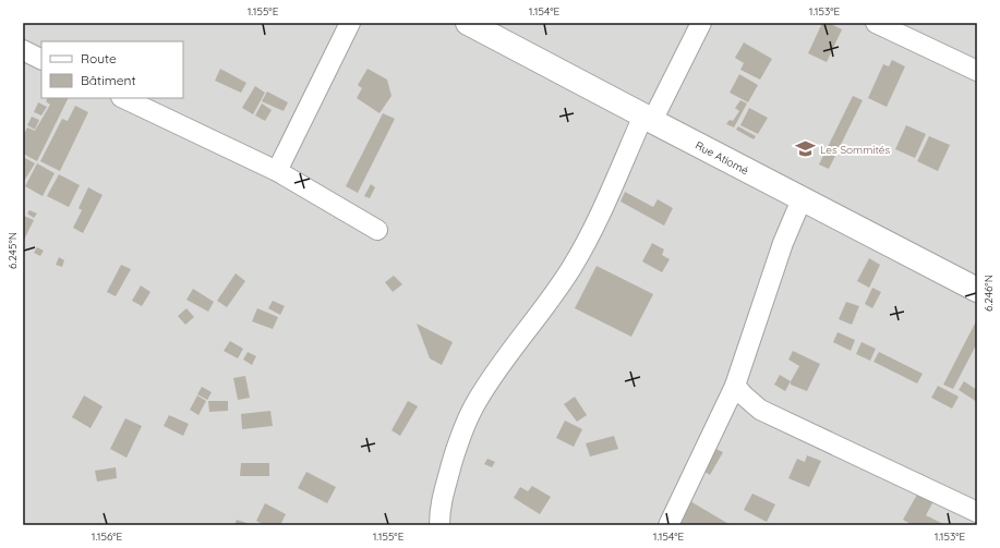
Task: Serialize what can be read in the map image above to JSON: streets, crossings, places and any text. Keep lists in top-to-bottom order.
{
  "streets": {
    "street": ["Rue Atiomé"]
  },
  "places": {
    "school or university": ["Les Sommités"]
  },
  "legend": ["Route", "Bâtiment"],
  "coordinates": [
    "1.155°E",
    "1.154°E",
    "1.153°E",
    "6.245°N",
    "6.246°N",
    "1.156°E"
  ]
}
